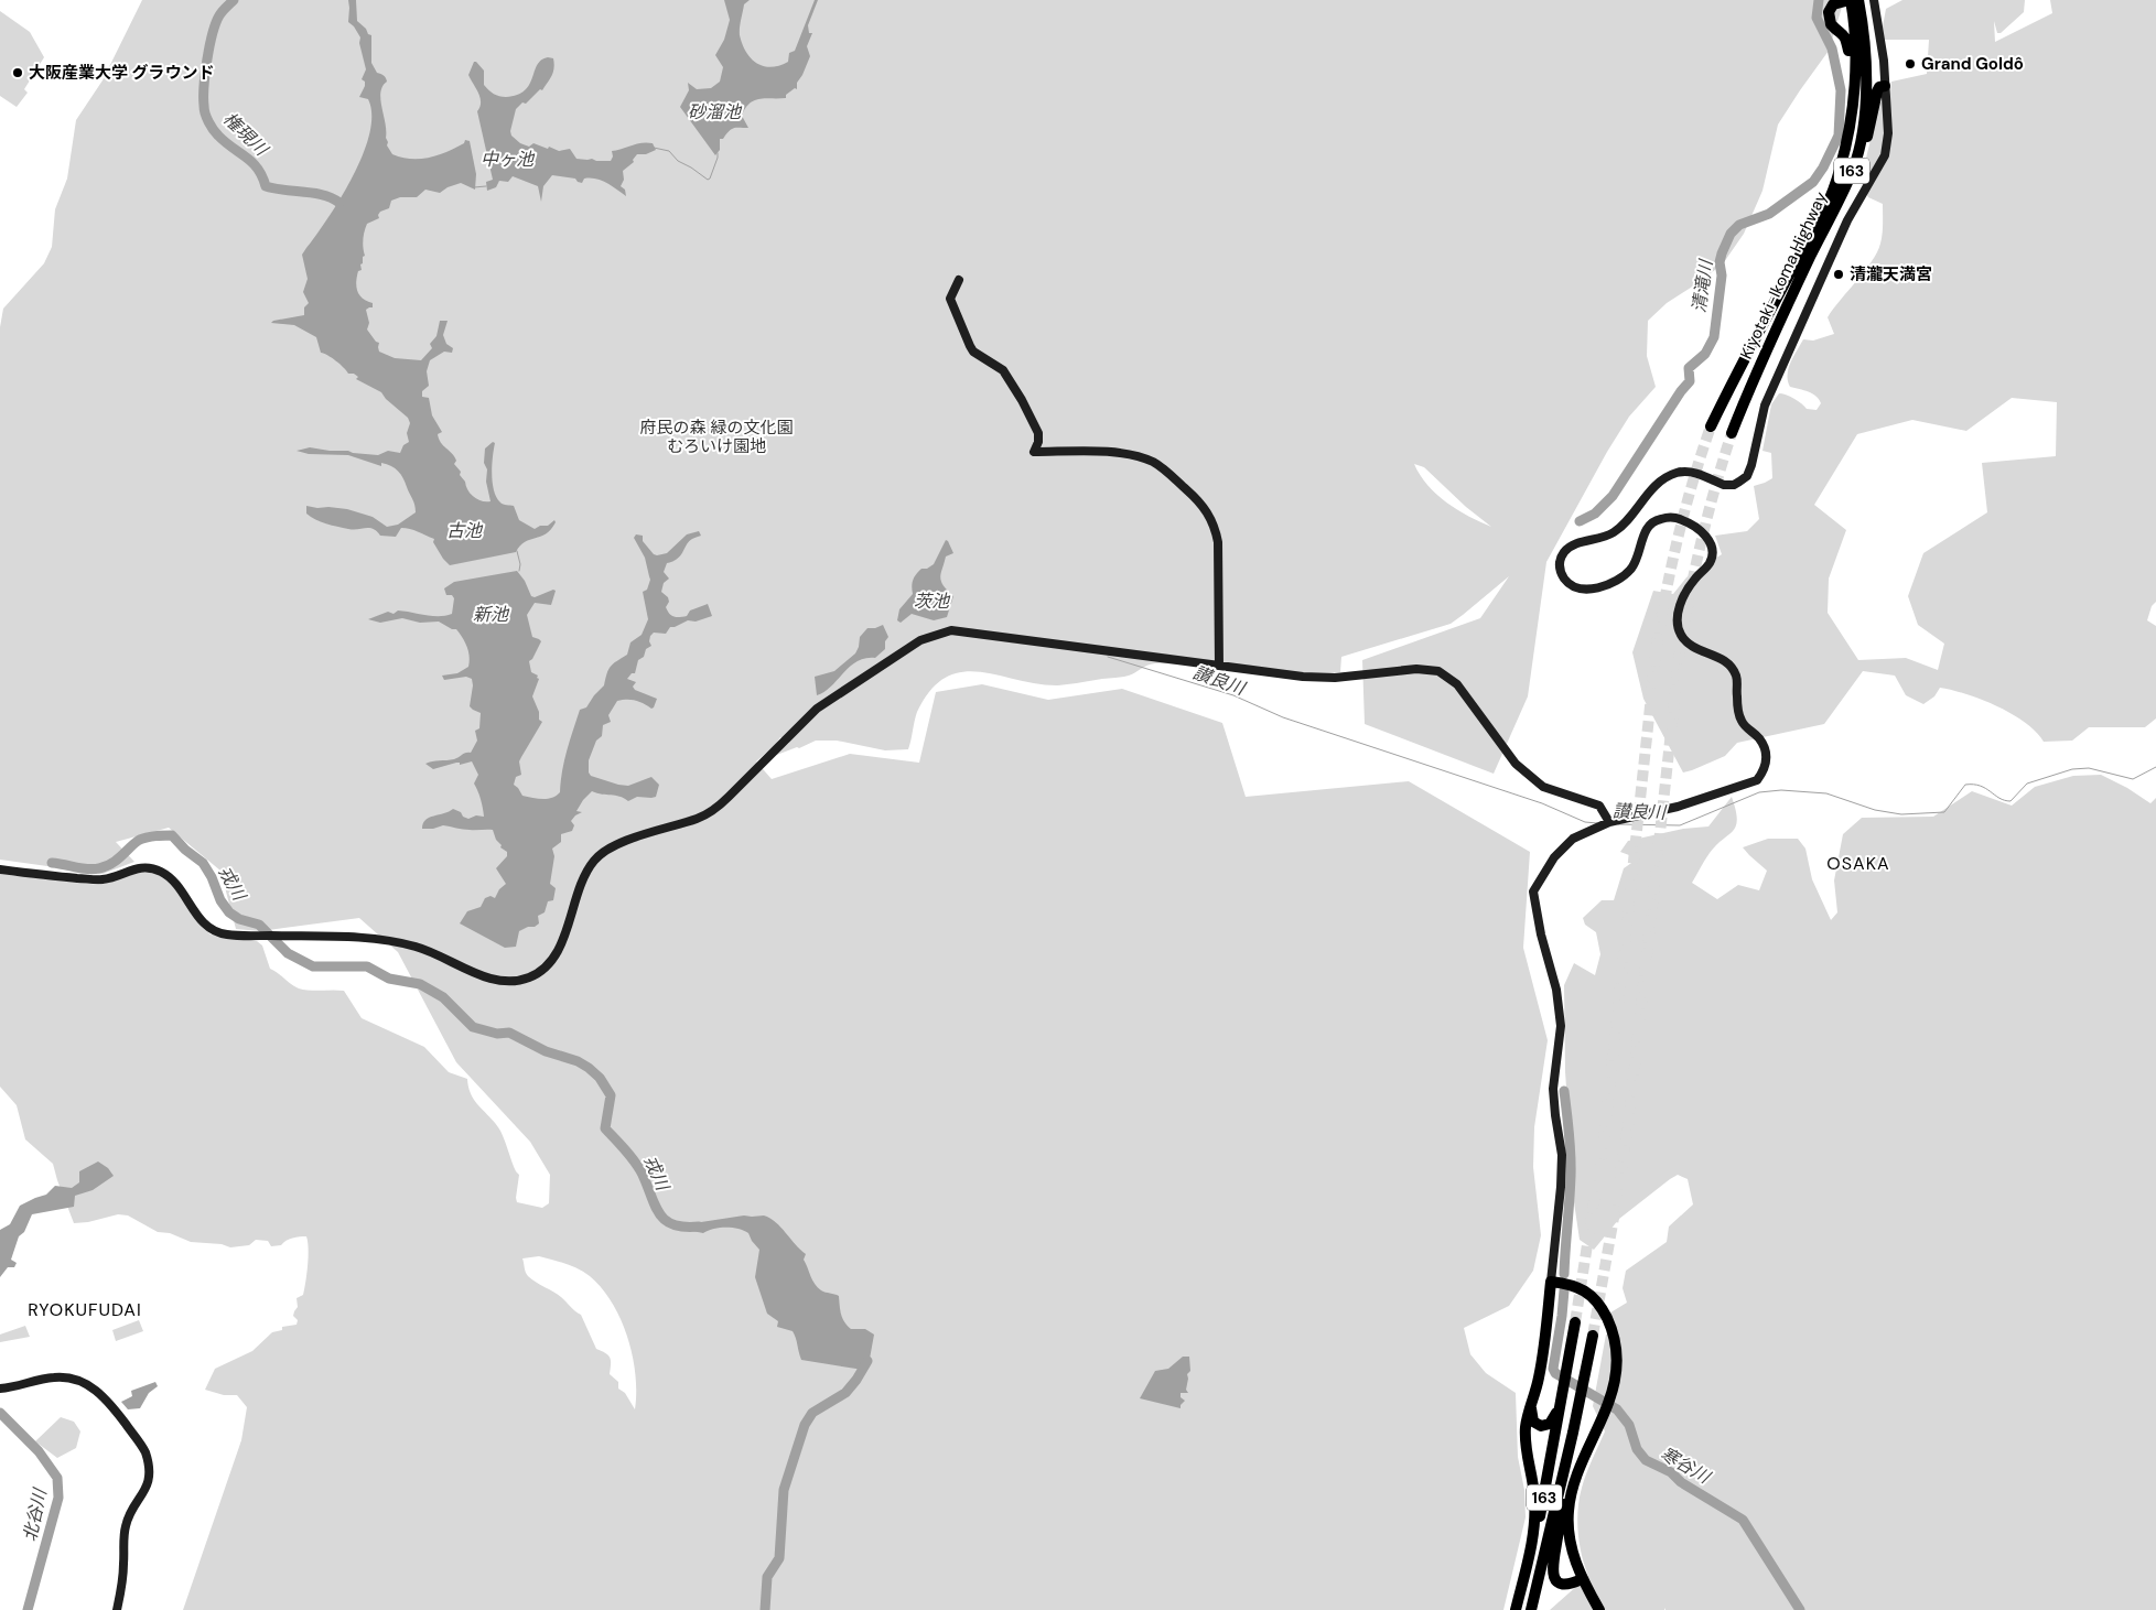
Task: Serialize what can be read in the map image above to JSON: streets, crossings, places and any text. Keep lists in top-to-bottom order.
{
  "streets": {
    "highway": ["163", "Kiyotaki-Ikoma Highway"]
  },
  "crossings": [
    ["163", "Kiyotaki-Ikoma Highway"]
  ],
  "districts": ["OSAKA", "RYOKUFUDAI"],
  "water": [
    "砂溜池",
    "権現川",
    "中ヶ池",
    "清滝川",
    "古池",
    "茨池",
    "新池",
    "讃良川",
    "戎川",
    "寒谷川",
    "北谷川"
  ],
  "parks": ["府民の森 緑の文化園 むろいけ園地"],
  "places": ["Grand Goldô", "大阪産業大学 グラウンド", "清瀧天満宮"]
}
